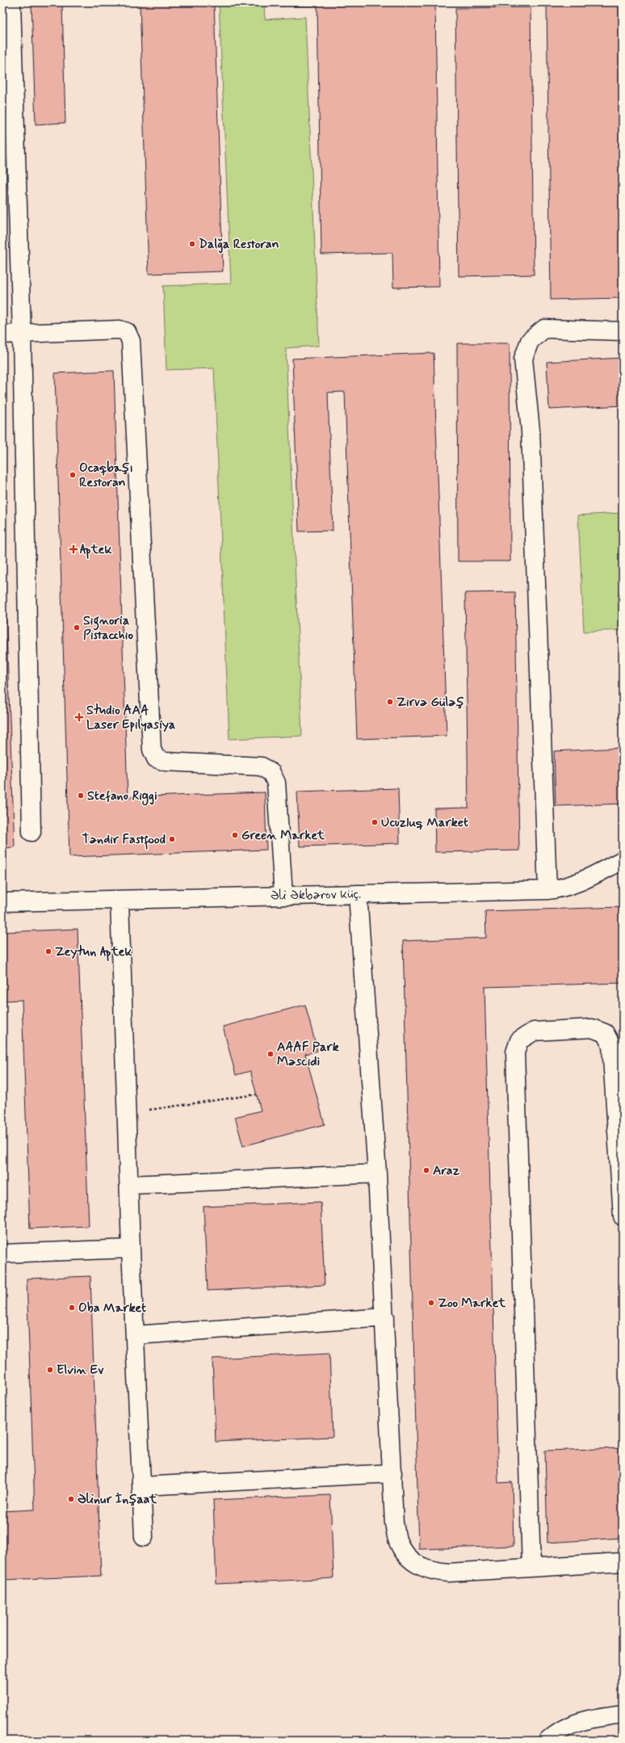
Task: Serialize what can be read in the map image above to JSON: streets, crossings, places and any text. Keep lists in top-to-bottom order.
{
  "streets": {
    "street": ["Əli Əkbərov küç."]
  },
  "places": {
    "other": [
      "Dalğa Restoran",
      "Ocaqbaşı Restoran",
      "Signoria Pistacchio",
      "Zirvə Güləş",
      "Stefano Riggi",
      "Ucuzluq Market",
      "Green Market",
      "Təndir Fastfood",
      "Zeytun Aptek",
      "AAAF Park Məscidi",
      "Araz",
      "Zoo Market",
      "Oba Market",
      "Elvin Ev",
      "Əlinur İnşaat"
    ],
    "health": ["Aptek", "Studio AAA Laser Epilyasiya"]
  }
}
